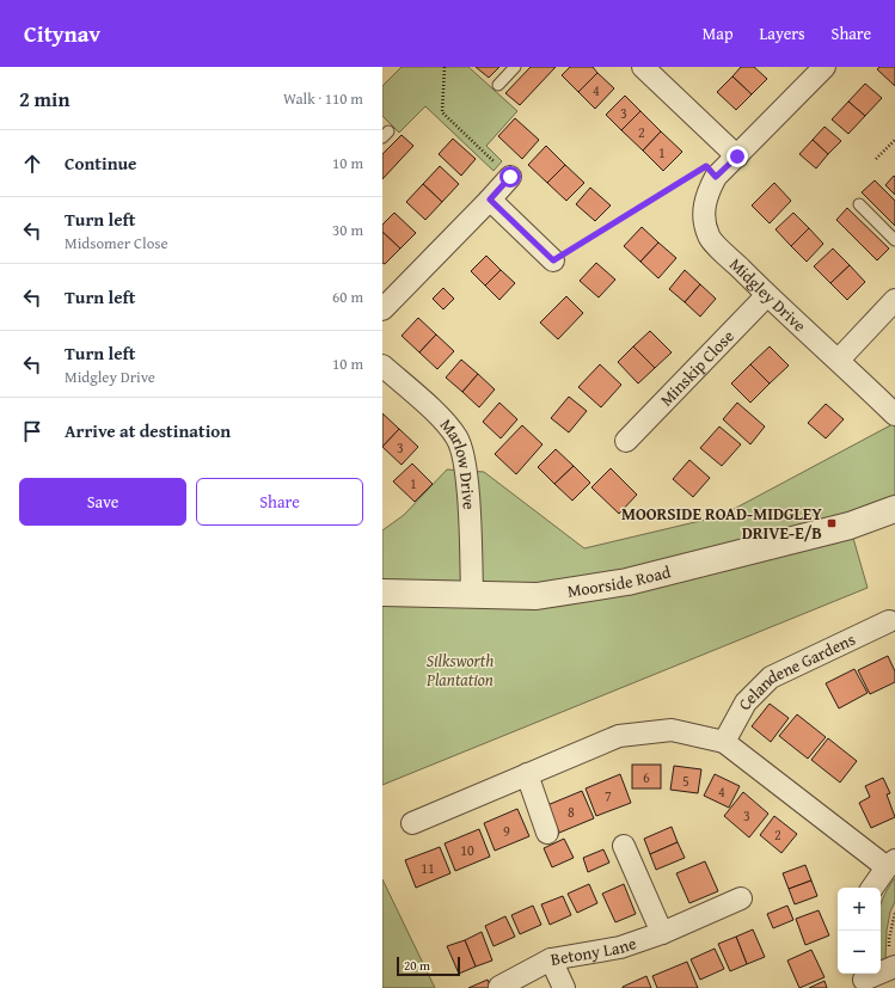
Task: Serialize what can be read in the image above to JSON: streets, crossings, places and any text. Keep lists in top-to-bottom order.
{
  "streets": {
    "street": [
      "Midgley Drive",
      "Minskip Close",
      "Marlow Drive",
      "Moorside Road",
      "Celandene Gardens",
      "Betony Lane"
    ]
  },
  "crossings": [
    ["Midgley Drive", "Minskip Close"],
    ["Marlow Drive", "Moorside Road"]
  ],
  "parks": ["Silksworth Plantation"],
  "places": {
    "transit": ["MOORSIDE ROAD-MIDGLEY DRIVE-E/B"]
  },
  "house_numbers": [
    "4",
    "3",
    "2",
    "1",
    "3",
    "1",
    "6",
    "5",
    "4",
    "7",
    "8",
    "3",
    "9",
    "2",
    "10",
    "11"
  ],
  "scale_bar": "20 m",
  "page": {
    "header": "Citynav",
    "nav": ["Map", "Layers", "Share"],
    "heading": ["2 min", "Walk · 110 m"],
    "list": [
      ["Continue", "10 m"],
      ["Turn left", "Midsomer Close", "30 m"],
      ["Turn left", "60 m"],
      ["Turn left", "Midgley Drive", "10 m"],
      "Arrive at destination"
    ],
    "buttons": ["Save", "Share"],
    "map_buttons": ["+", "−"],
    "scale": "20 m"
  }
}
